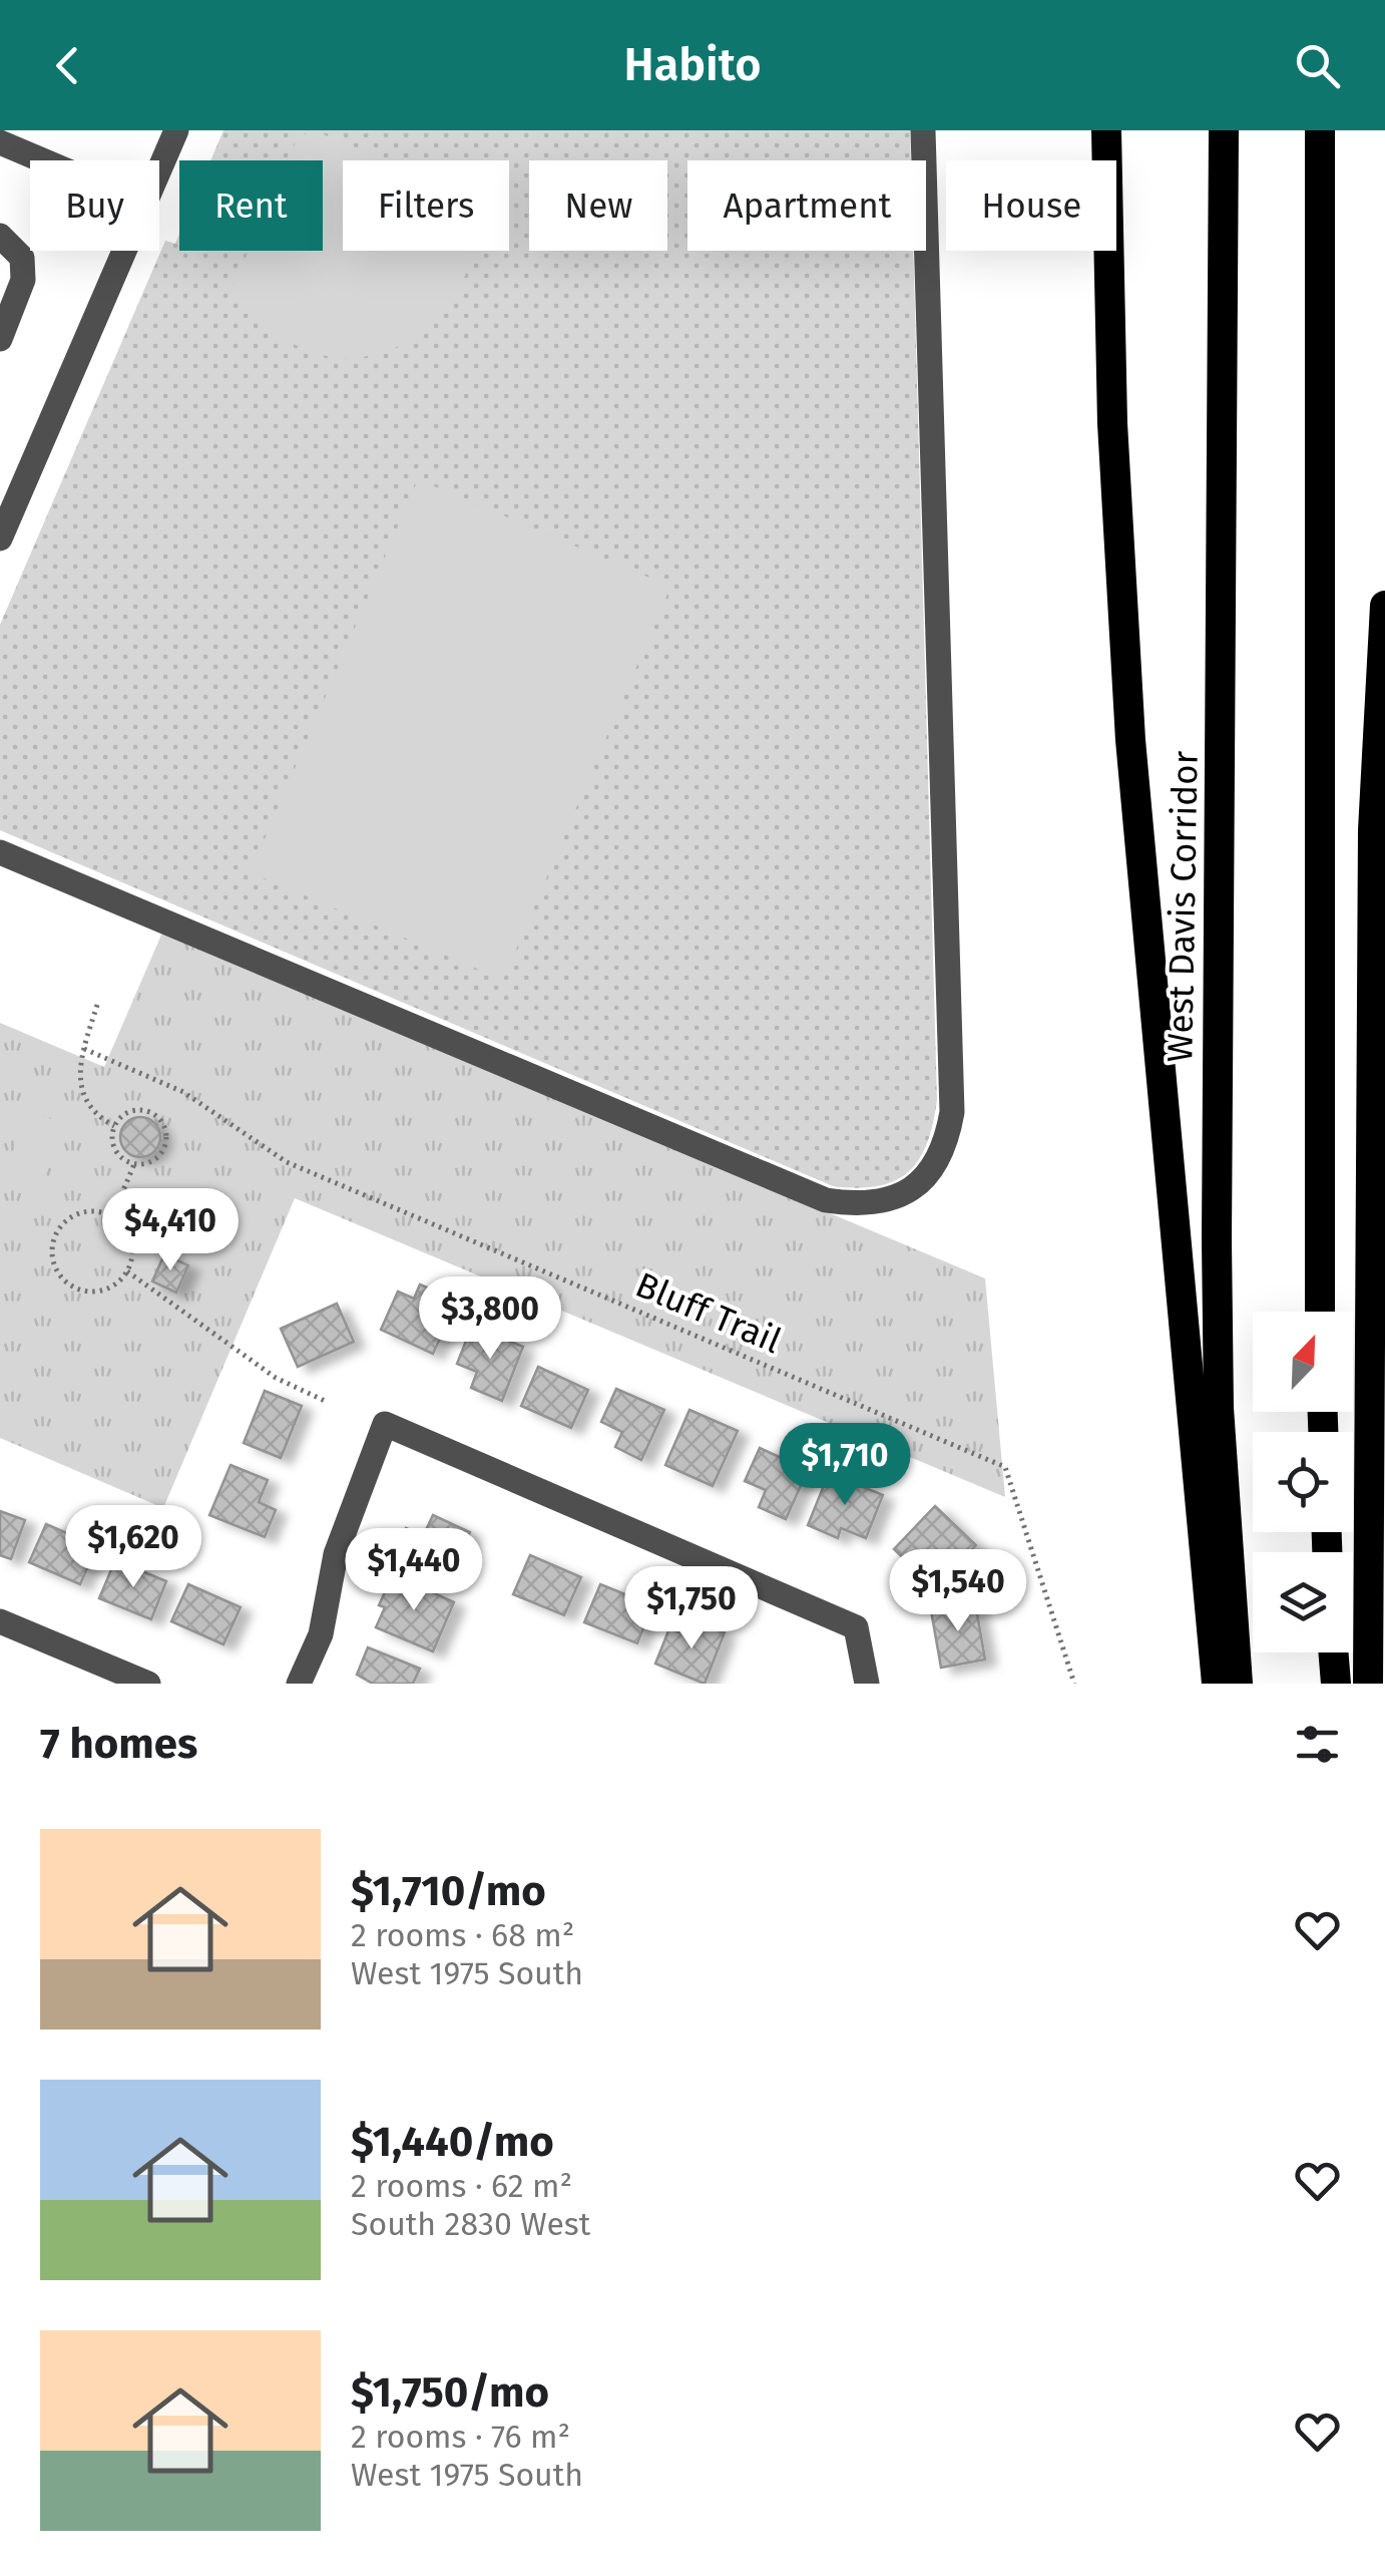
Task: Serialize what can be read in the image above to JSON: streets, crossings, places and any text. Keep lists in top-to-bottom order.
{
  "streets": {
    "highway": ["West Davis Corridor"],
    "path": ["Bluff Trail"]
  },
  "north": "top right",
  "page": {
    "header": "Habito",
    "chip": [
      "Buy",
      "Rent",
      "Filters",
      "New",
      "Apartment",
      "House"
    ],
    "price": [
      "$4,410",
      "$3,800",
      "$1,710",
      "$1,620",
      "$1,440",
      "$1,540",
      "$1,750"
    ],
    "heading": "7 homes",
    "list": [
      {
        "name": "$1,710/mo",
        "note": "2 rooms · 68 m² · West 1975 South"
      },
      {
        "name": "$1,440/mo",
        "note": "2 rooms · 62 m² · South 2830 West"
      },
      {
        "name": "$1,750/mo",
        "note": "2 rooms · 76 m² · West 1975 South"
      }
    ]
  }
}
